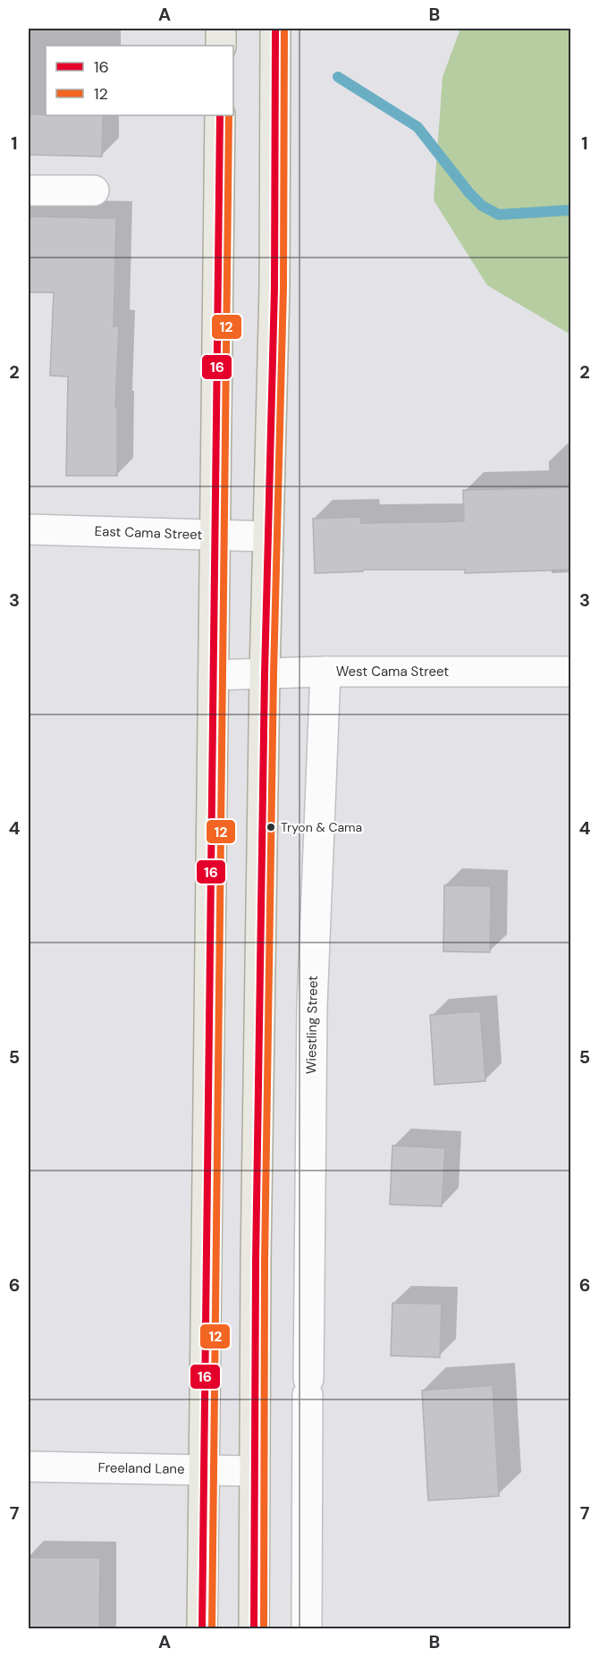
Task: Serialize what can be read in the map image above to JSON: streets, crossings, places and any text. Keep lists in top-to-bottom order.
{
  "streets": {
    "street": [
      "East Cama Street",
      "West Cama Street",
      "Wiestling Street",
      "Freeland Lane"
    ]
  },
  "crossings": [
    ["West Cama Street", "Wiestling Street"]
  ],
  "places": ["Tryon & Cama"],
  "lines": ["transit line 16", "transit line 12"],
  "legend": ["16", "12"],
  "grid": {
    "columns": ["A", "B"],
    "rows": [
      "1",
      "2",
      "3",
      "4",
      "5",
      "6",
      "7"
    ]
  }
}
